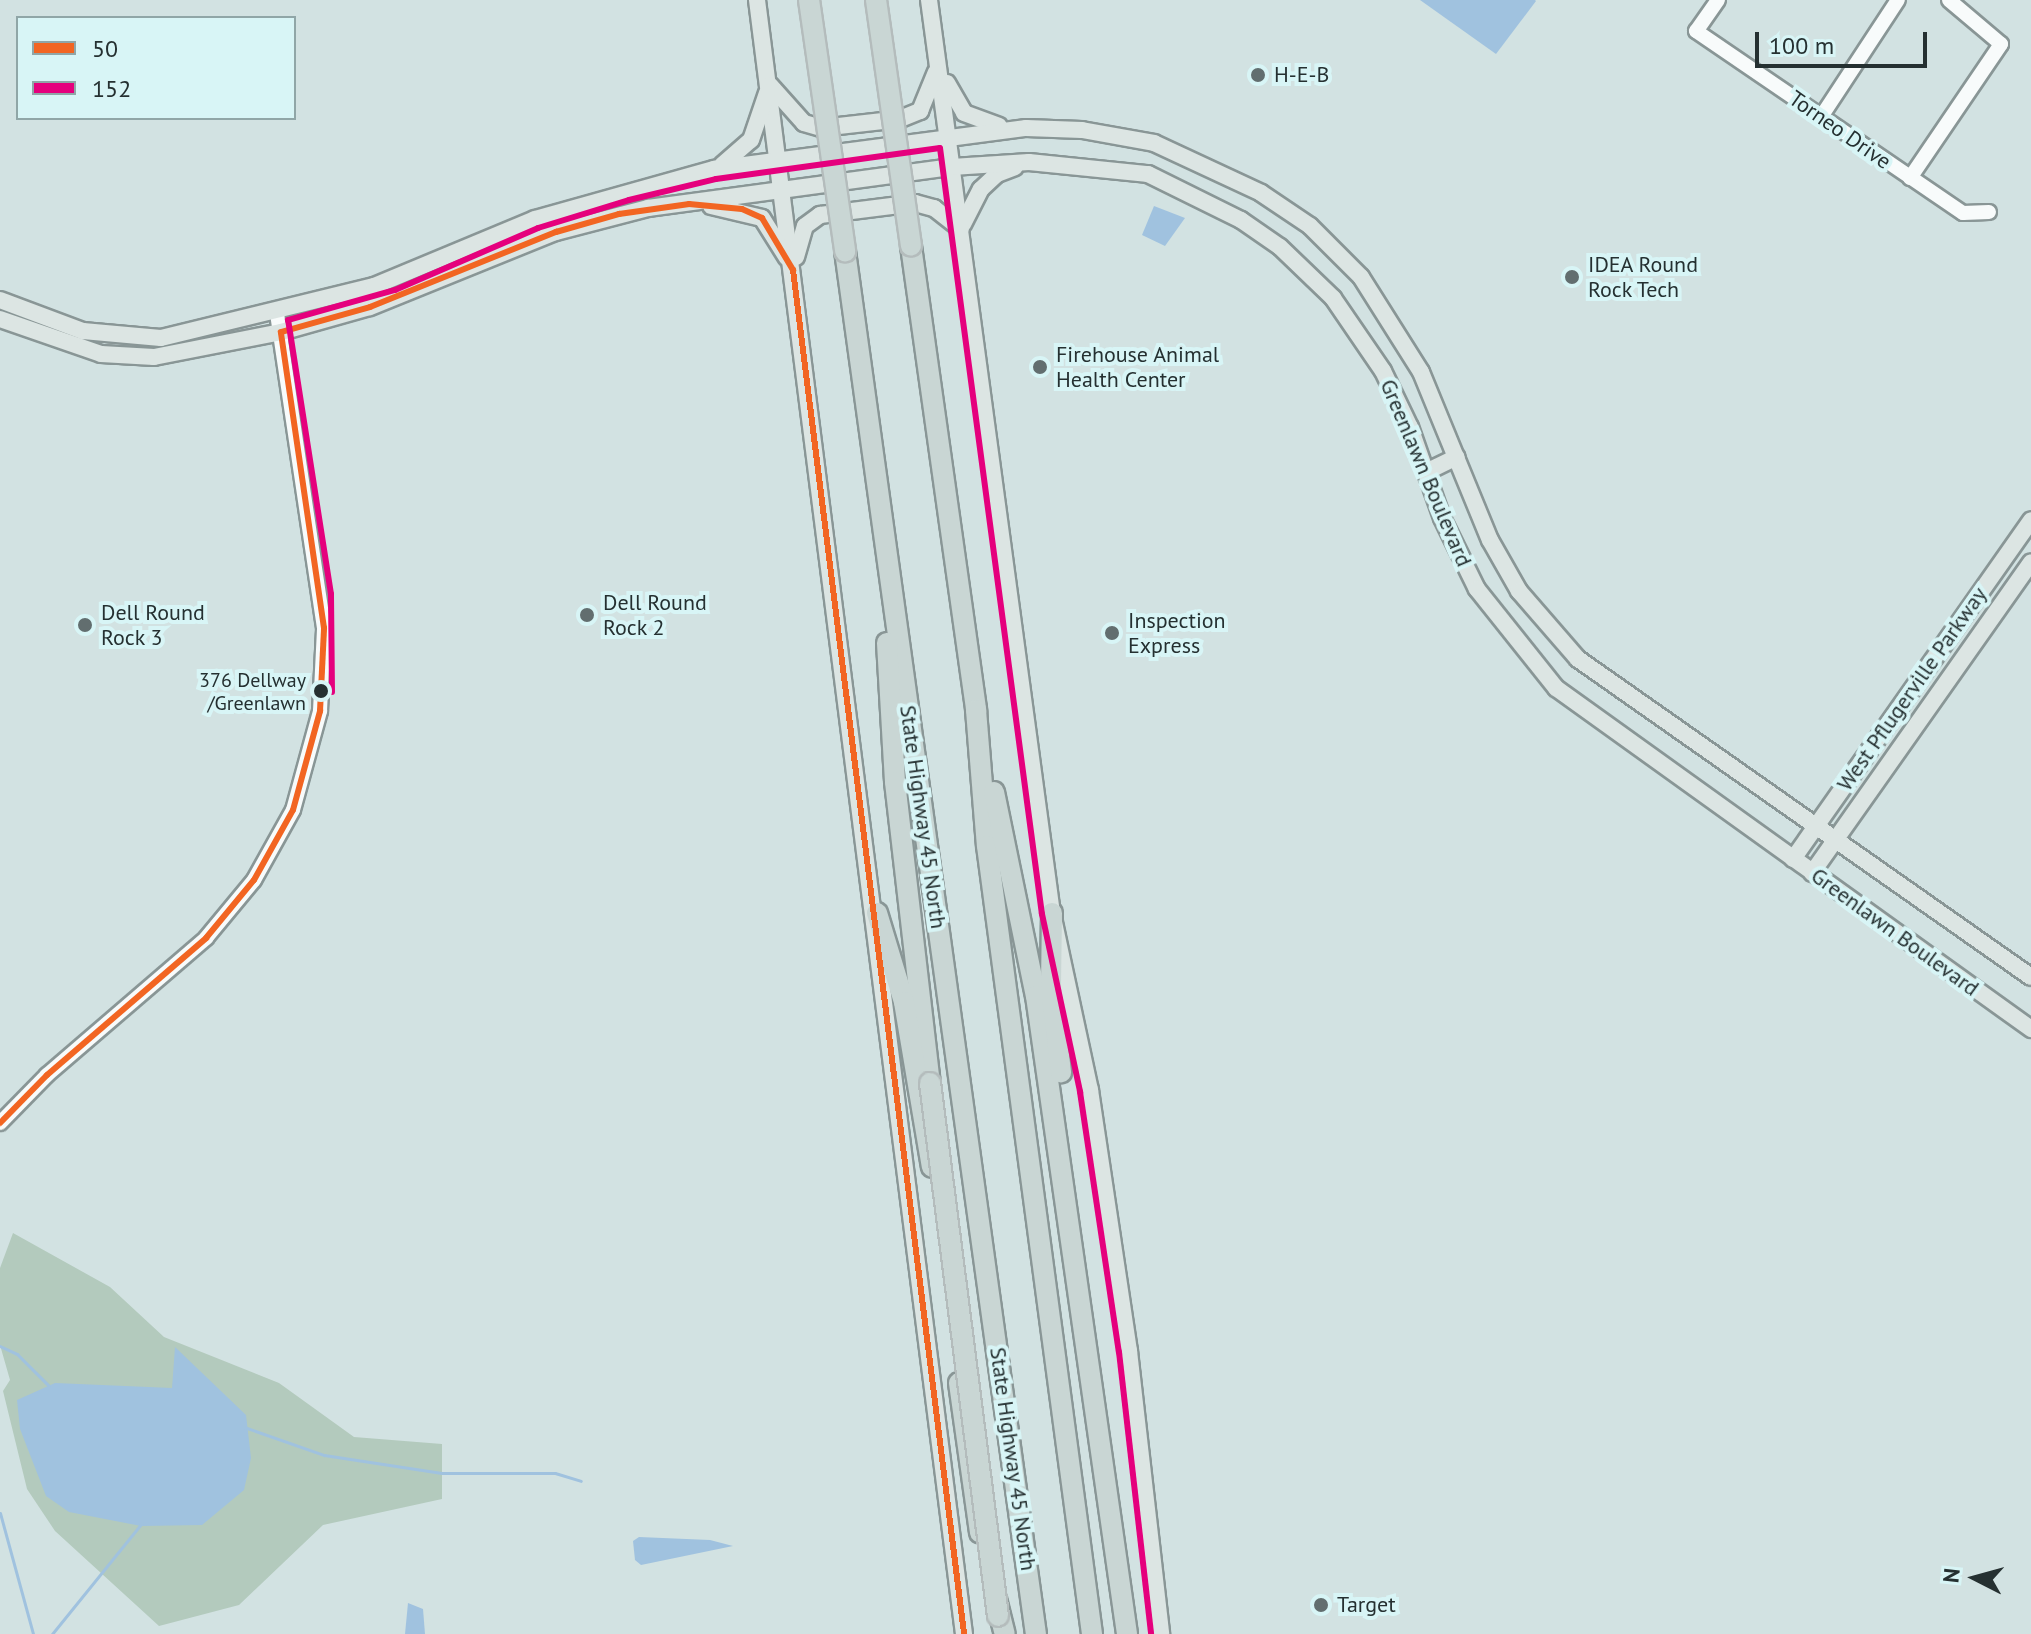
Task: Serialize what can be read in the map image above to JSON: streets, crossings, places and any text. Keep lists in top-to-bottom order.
{
  "streets": {
    "highway": ["State Highway 45 North"],
    "main road": ["Greenlawn Boulevard", "West Pflugerville Parkway"],
    "street": ["Torneo Drive"]
  },
  "crossings": [
    ["Greenlawn Boulevard", "West Pflugerville Parkway"]
  ],
  "places": [
    "H-E-B",
    "IDEA Round Rock Tech",
    "Firehouse Animal Health Center",
    "Dell Round Rock 2",
    "Dell Round Rock 3",
    "Inspection Express",
    "376 Dellway /Greenlawn",
    "Target"
  ],
  "lines": ["transit line 152", "transit line 50"],
  "legend": ["50", "152"],
  "scale_bar": "100 m",
  "north": "left"
}
